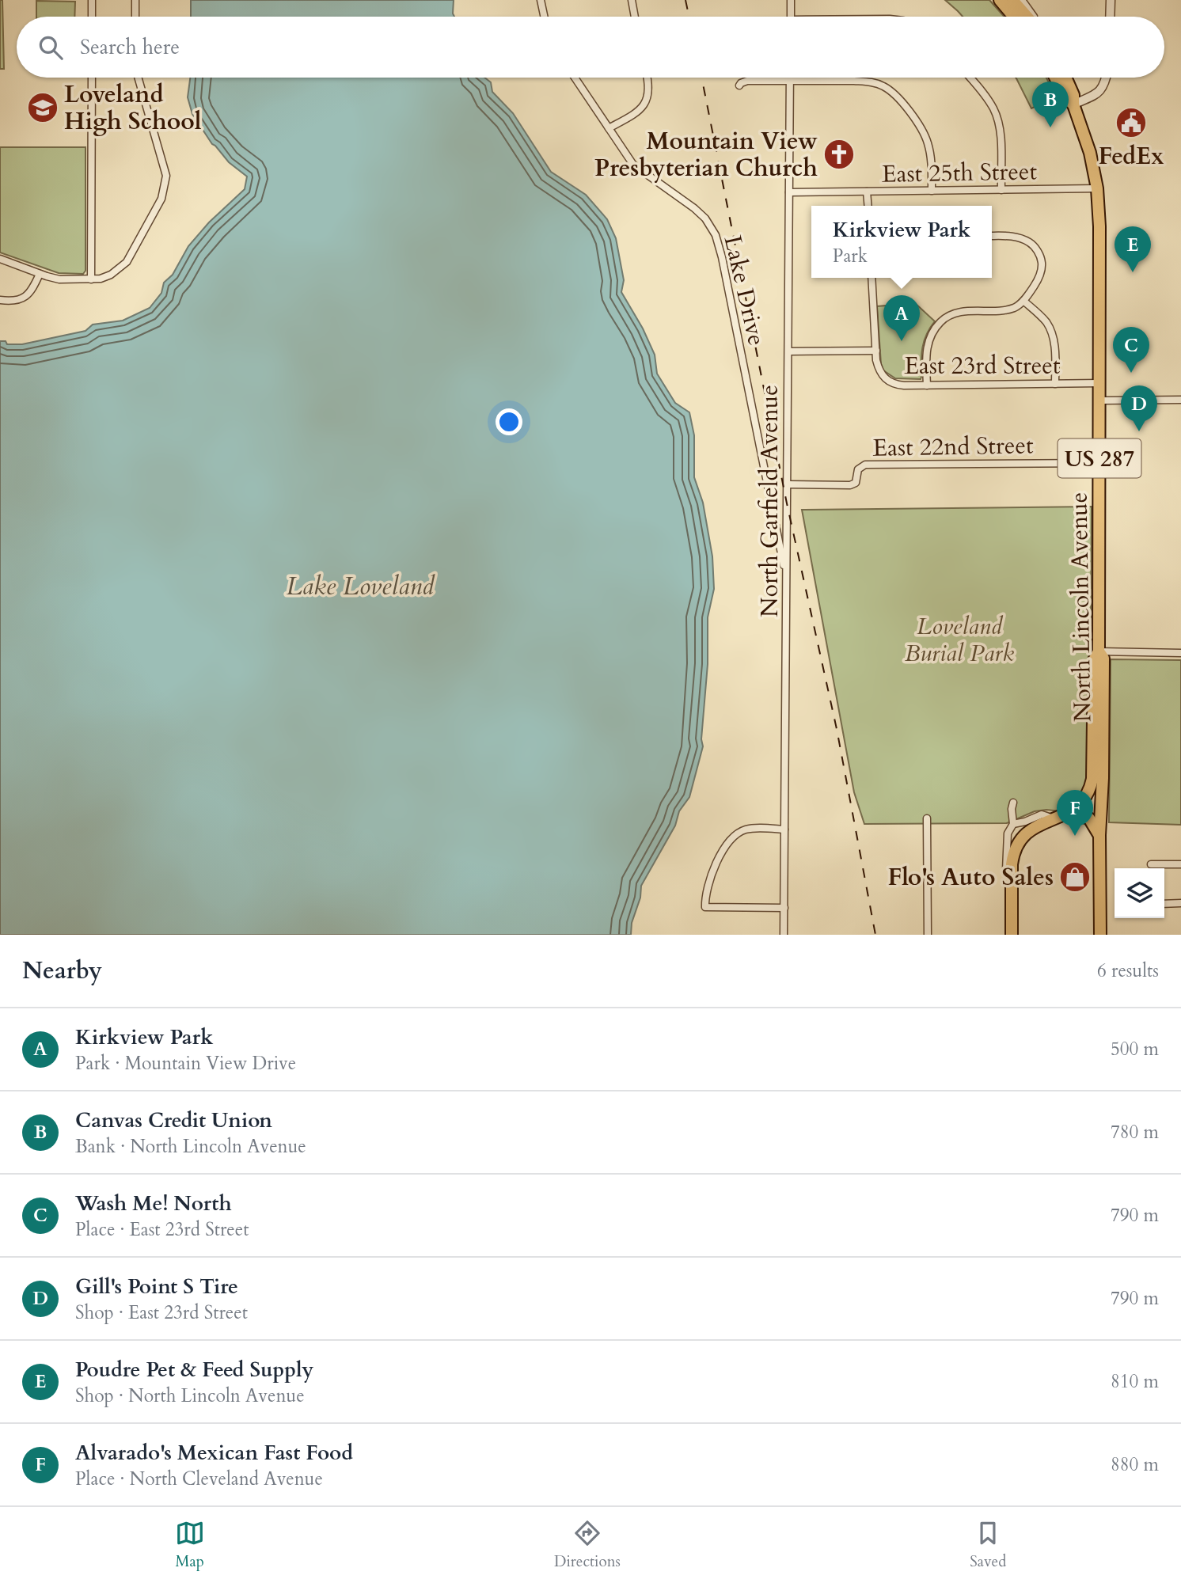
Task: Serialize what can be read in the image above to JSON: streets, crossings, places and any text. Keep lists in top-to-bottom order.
{
  "streets": {
    "highway": ["US 287", "North Lincoln Avenue"],
    "street": [
      "East 25th Street",
      "Lake Drive",
      "East 23rd Street",
      "East 22nd Street",
      "North Garfield Avenue"
    ]
  },
  "crossings": [
    ["East 25th Street", "North Garfield Avenue"],
    ["East 25th Street", "North Lincoln Avenue"],
    ["Lake Drive", "North Garfield Avenue"],
    ["East 23rd Street", "North Garfield Avenue"],
    ["East 23rd Street", "North Lincoln Avenue"],
    ["East 22nd Street", "North Garfield Avenue"],
    ["East 22nd Street", "North Lincoln Avenue"],
    ["US 287", "North Lincoln Avenue"]
  ],
  "water": ["Lake Loveland"],
  "parks": ["Loveland Burial Park"],
  "places": {
    "school or university": ["Loveland High School"],
    "public building": ["FedEx"],
    "church": ["Mountain View Presbyterian Church"],
    "shop": ["Flo's Auto Sales"]
  },
  "page": {
    "search": "Search here",
    "pins": [
      "B",
      "E",
      "A",
      "C",
      "D",
      "F"
    ],
    "popup": ["Kirkview Park", "Park"],
    "heading": ["Nearby", "6 results"],
    "list": [
      {
        "mark": "A",
        "name": "Kirkview Park",
        "note": "Park · Mountain View Drive",
        "value": "500 m"
      },
      {
        "mark": "B",
        "name": "Canvas Credit Union",
        "note": "Bank · North Lincoln Avenue",
        "value": "780 m"
      },
      {
        "mark": "C",
        "name": "Wash Me! North",
        "note": "Place · East 23rd Street",
        "value": "790 m"
      },
      {
        "mark": "D",
        "name": "Gill's Point S Tire",
        "note": "Shop · East 23rd Street",
        "value": "790 m"
      },
      {
        "mark": "E",
        "name": "Poudre Pet & Feed Supply",
        "note": "Shop · North Lincoln Avenue",
        "value": "810 m"
      },
      {
        "mark": "F",
        "name": "Alvarado's Mexican Fast Food",
        "note": "Place · North Cleveland Avenue",
        "value": "880 m"
      }
    ],
    "nav": ["Map", "Directions", "Saved"]
  }
}
